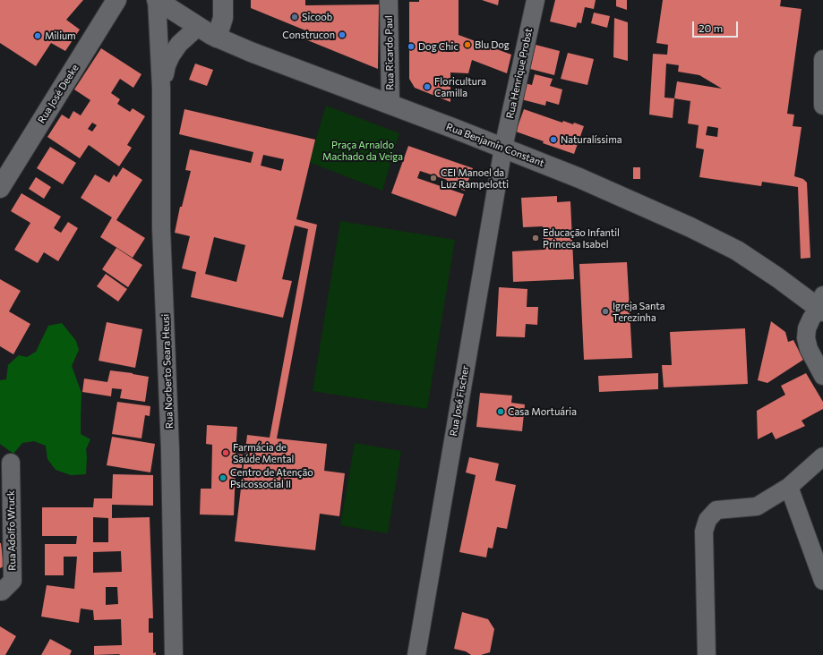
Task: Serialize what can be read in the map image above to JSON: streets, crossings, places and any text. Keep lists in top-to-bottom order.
{
  "streets": {
    "main road": ["Rua José Deeke", "Rua Benjamin Constant"],
    "street": [
      "Rua Ricardo Paul",
      "Rua Henrique Probst",
      "Rua Norberto Seara Heusi",
      "Rua José Fischer",
      "Rua Adolfo Wruck"
    ]
  },
  "crossings": [
    ["Rua Ricardo Paul", "Rua Benjamin Constant"],
    ["Rua Henrique Probst", "Rua Benjamin Constant"],
    ["Rua Henrique Probst", "Rua José Fischer"],
    ["Rua Benjamin Constant", "Rua Norberto Seara Heusi"],
    ["Rua Benjamin Constant", "Rua José Fischer"]
  ],
  "parks": ["Praça Arnaldo Machado da Veiga"],
  "places": [
    "Sicoob",
    "Construcon",
    "Milium",
    "Blu Dog",
    "Dog Chic",
    "Floricultura Camilla",
    "Naturalíssima",
    "CEI Manoel da Luz Rampelotti",
    "Educação Infantil Princesa Isabel",
    "Igreja Santa Terezinha",
    "Casa Mortuária",
    "Farmácia de Saúde Mental",
    "Centro de Atenção Psicossocial II"
  ],
  "scale_bar": "20 m"
}
